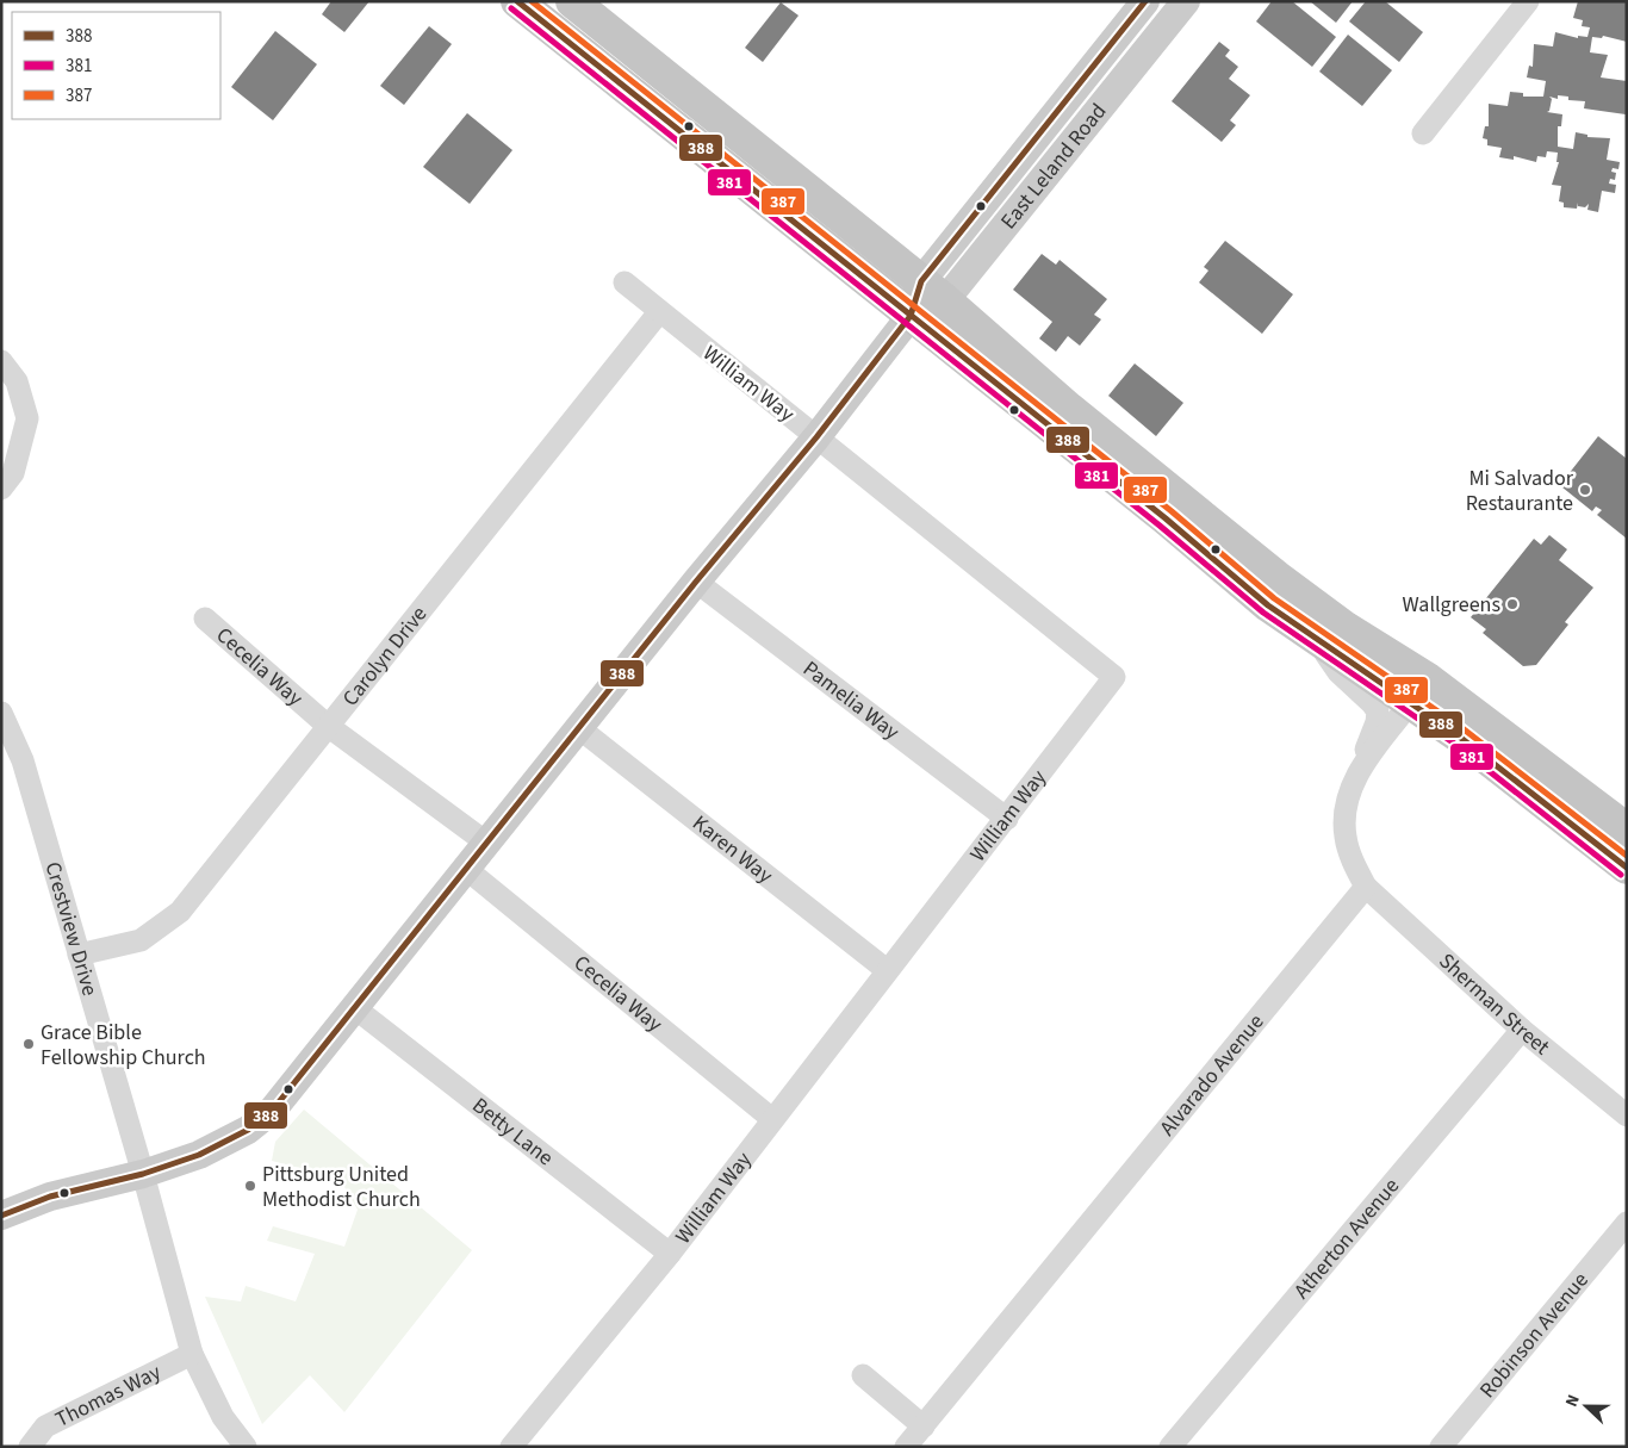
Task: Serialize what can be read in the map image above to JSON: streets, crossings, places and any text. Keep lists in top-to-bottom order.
{
  "streets": {
    "main road": ["East Leland Road"],
    "street": [
      "William Way",
      "Carolyn Drive",
      "Cecelia Way",
      "Pamelia Way",
      "Karen Way",
      "Crestview Drive",
      "Sherman Street",
      "Alvarado Avenue",
      "Betty Lane",
      "Atherton Avenue",
      "Robinson Avenue",
      "Thomas Way"
    ]
  },
  "crossings": [
    ["William Way", "Carolyn Drive"],
    ["William Way", "Cecelia Way"],
    ["William Way", "Pamelia Way"],
    ["William Way", "Karen Way"],
    ["William Way", "Betty Lane"],
    ["Carolyn Drive", "Cecelia Way"],
    ["Carolyn Drive", "Crestview Drive"],
    ["Crestview Drive", "Thomas Way"],
    ["Sherman Street", "Alvarado Avenue"],
    ["Sherman Street", "Atherton Avenue"]
  ],
  "places": [
    "Mi Salvador Restaurante",
    "Wallgreens",
    "Grace Bible Fellowship Church",
    "Pittsburg United Methodist Church"
  ],
  "lines": ["transit line 388", "transit line 387", "transit line 381"],
  "legend": ["388", "381", "387"],
  "north": "left"
}
